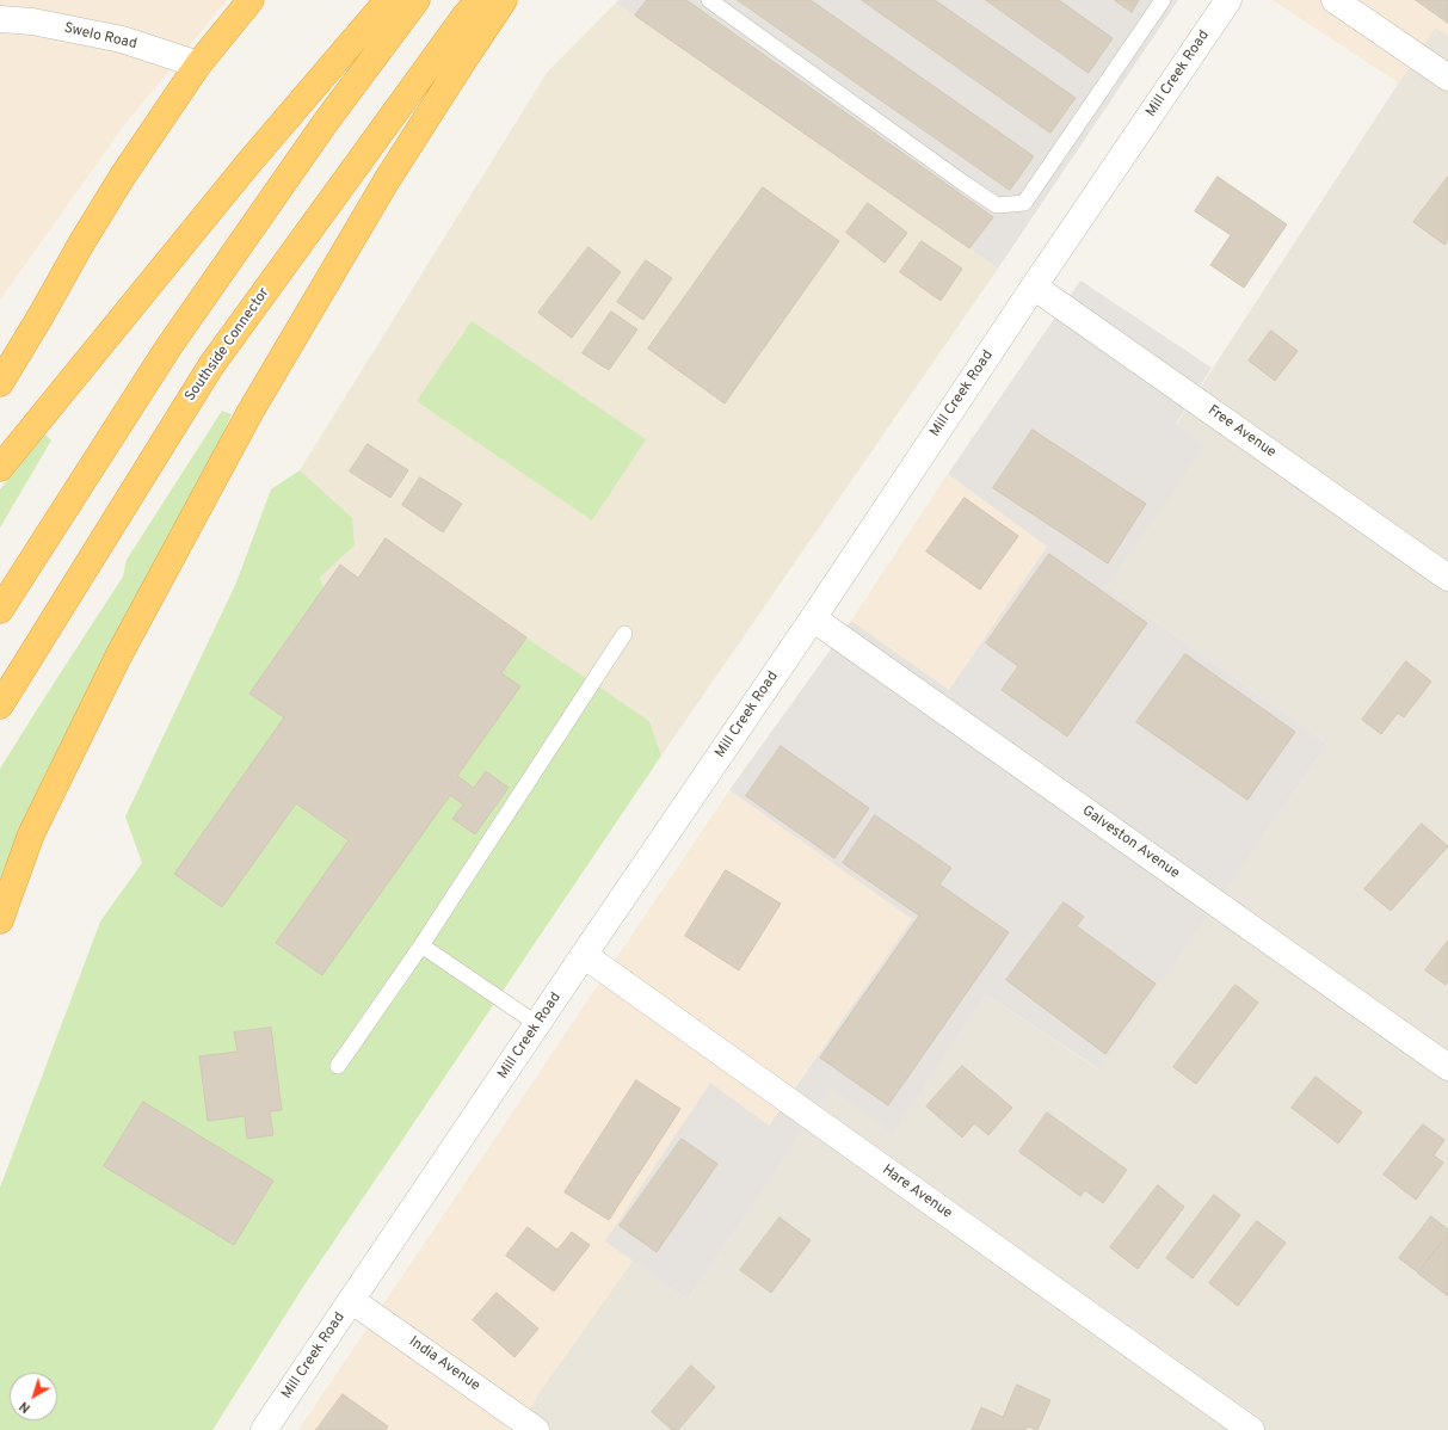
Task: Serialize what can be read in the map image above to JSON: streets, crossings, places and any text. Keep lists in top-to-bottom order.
{
  "streets": {
    "highway": ["Southside Connector"],
    "street": [
      "Swelo Road",
      "Mill Creek Road",
      "Free Avenue",
      "Galveston Avenue",
      "Hare Avenue",
      "India Avenue"
    ]
  },
  "crossings": [
    ["Mill Creek Road", "Free Avenue"],
    ["Mill Creek Road", "Galveston Avenue"],
    ["Mill Creek Road", "Hare Avenue"],
    ["Mill Creek Road", "India Avenue"]
  ],
  "north": "bottom left"
}
